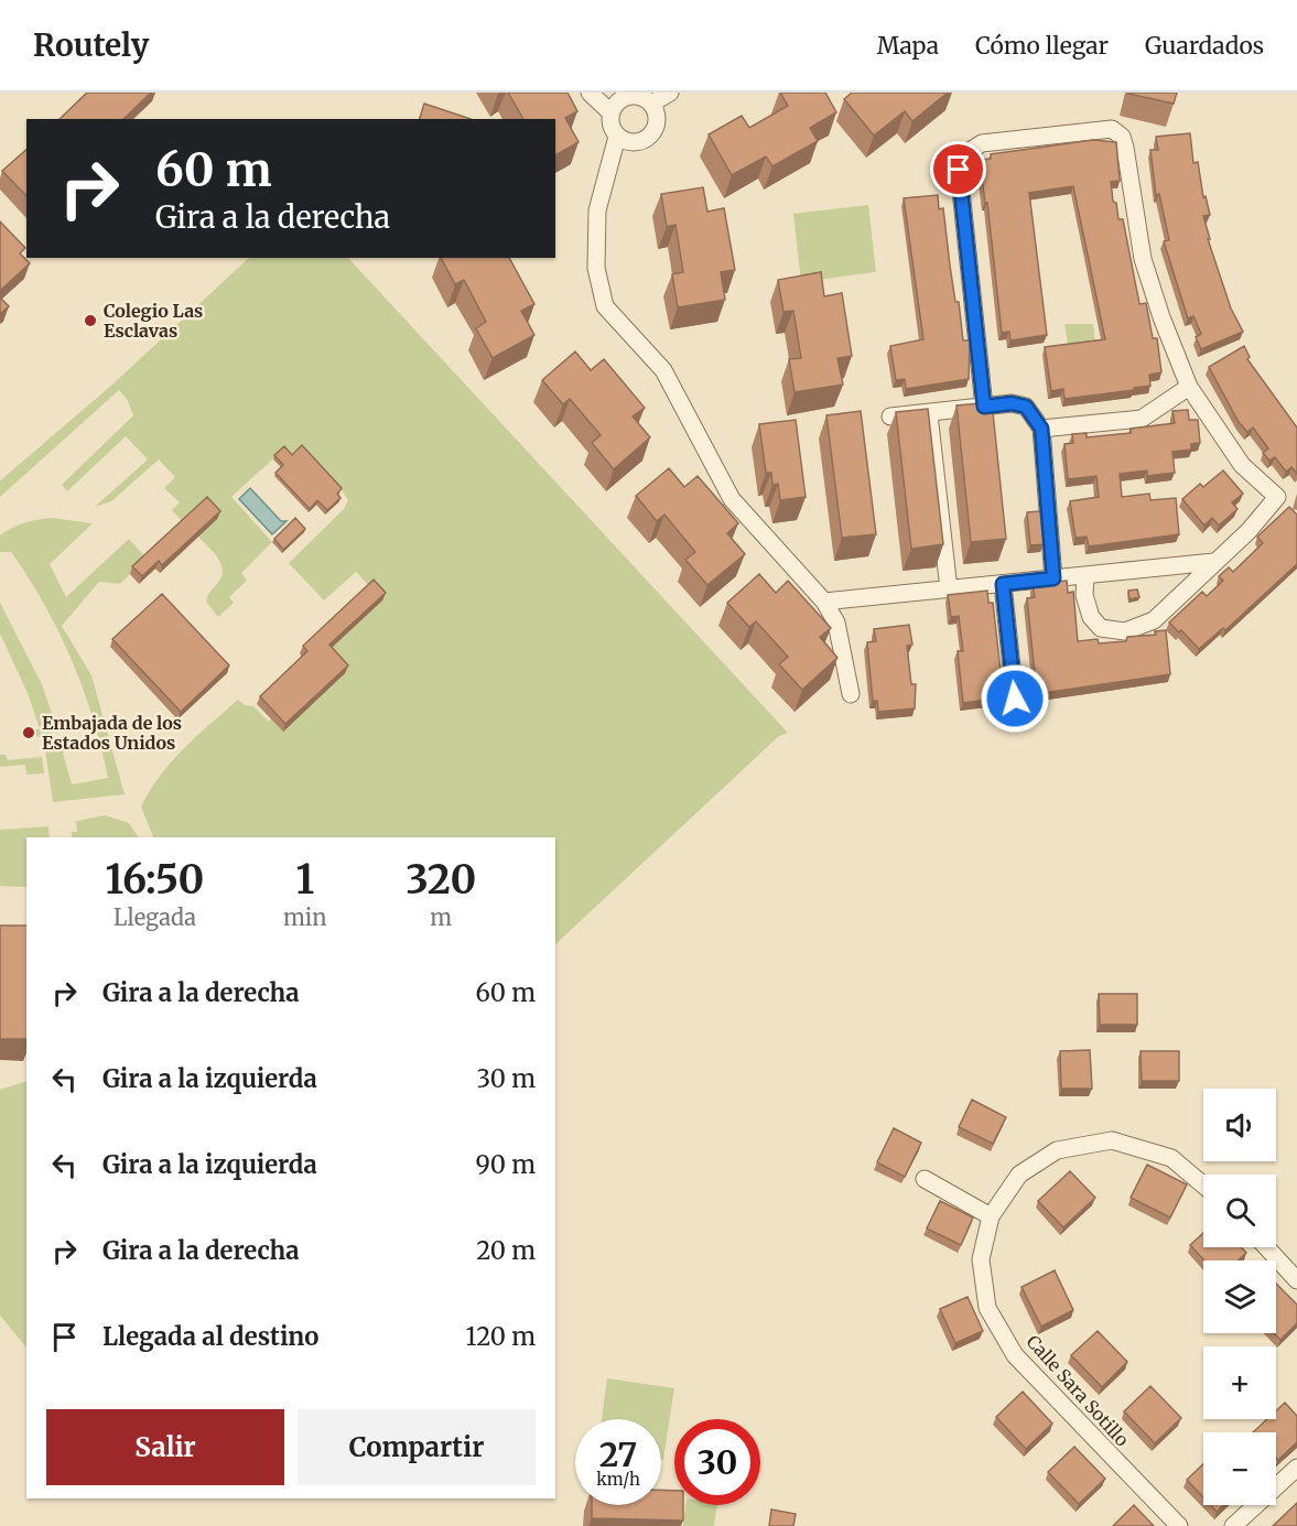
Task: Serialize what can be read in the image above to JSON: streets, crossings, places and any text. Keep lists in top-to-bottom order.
{
  "streets": {
    "street": ["Calle Sara Sotillo"]
  },
  "places": ["Colegio Las Esclavas", "Embajada de los Estados Unidos"],
  "page": {
    "header": "Routely",
    "nav": ["Mapa", "Cómo llegar", "Guardados"],
    "turn": ["60 m", "Gira a la derecha"],
    "eta": [
      "16:50",
      "Llegada",
      "1",
      "min",
      "320",
      "m"
    ],
    "list": [
      {
        "name": "Gira a la derecha",
        "value": "60 m"
      },
      {
        "name": "Gira a la izquierda",
        "value": "30 m"
      },
      {
        "name": "Gira a la izquierda",
        "value": "90 m"
      },
      {
        "name": "Gira a la derecha",
        "value": "20 m"
      },
      {
        "name": "Llegada al destino",
        "value": "120 m"
      }
    ],
    "map_buttons": ["+", "−"],
    "buttons": ["Salir", "Compartir"],
    "speed": "27 km/h",
    "limit": "30"
  }
}
